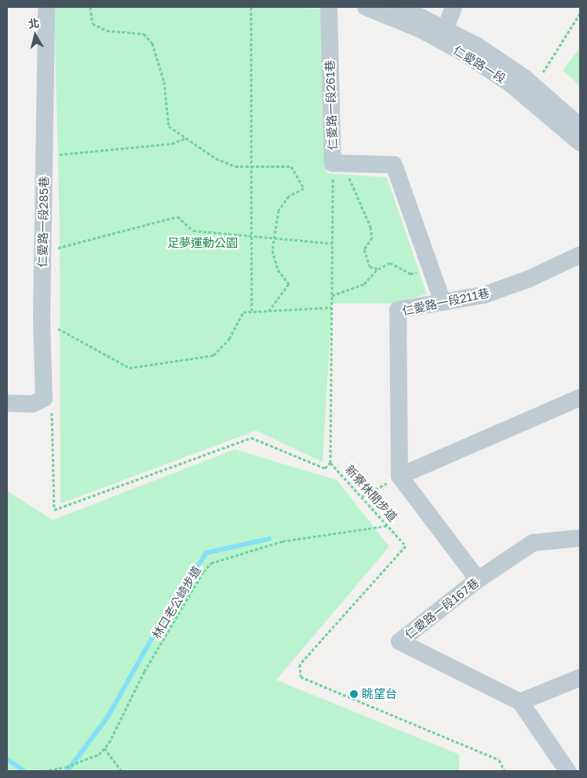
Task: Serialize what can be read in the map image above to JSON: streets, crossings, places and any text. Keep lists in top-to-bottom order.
{
  "streets": {
    "street": [
      "仁愛路一段",
      "仁愛路一段261巷",
      "仁愛路一段285巷",
      "仁愛路一段211巷",
      "仁愛路一段167巷"
    ],
    "path": ["新寮休閒步道", "林口老公崎步道"]
  },
  "crossings": [
    ["仁愛路一段261巷", "仁愛路一段211巷"],
    ["仁愛路一段285巷", "新寮休閒步道"],
    ["新寮休閒步道", "林口老公崎步道"]
  ],
  "parks": ["足夢運動公園"],
  "places": ["眺望台"],
  "north": "top"
}
